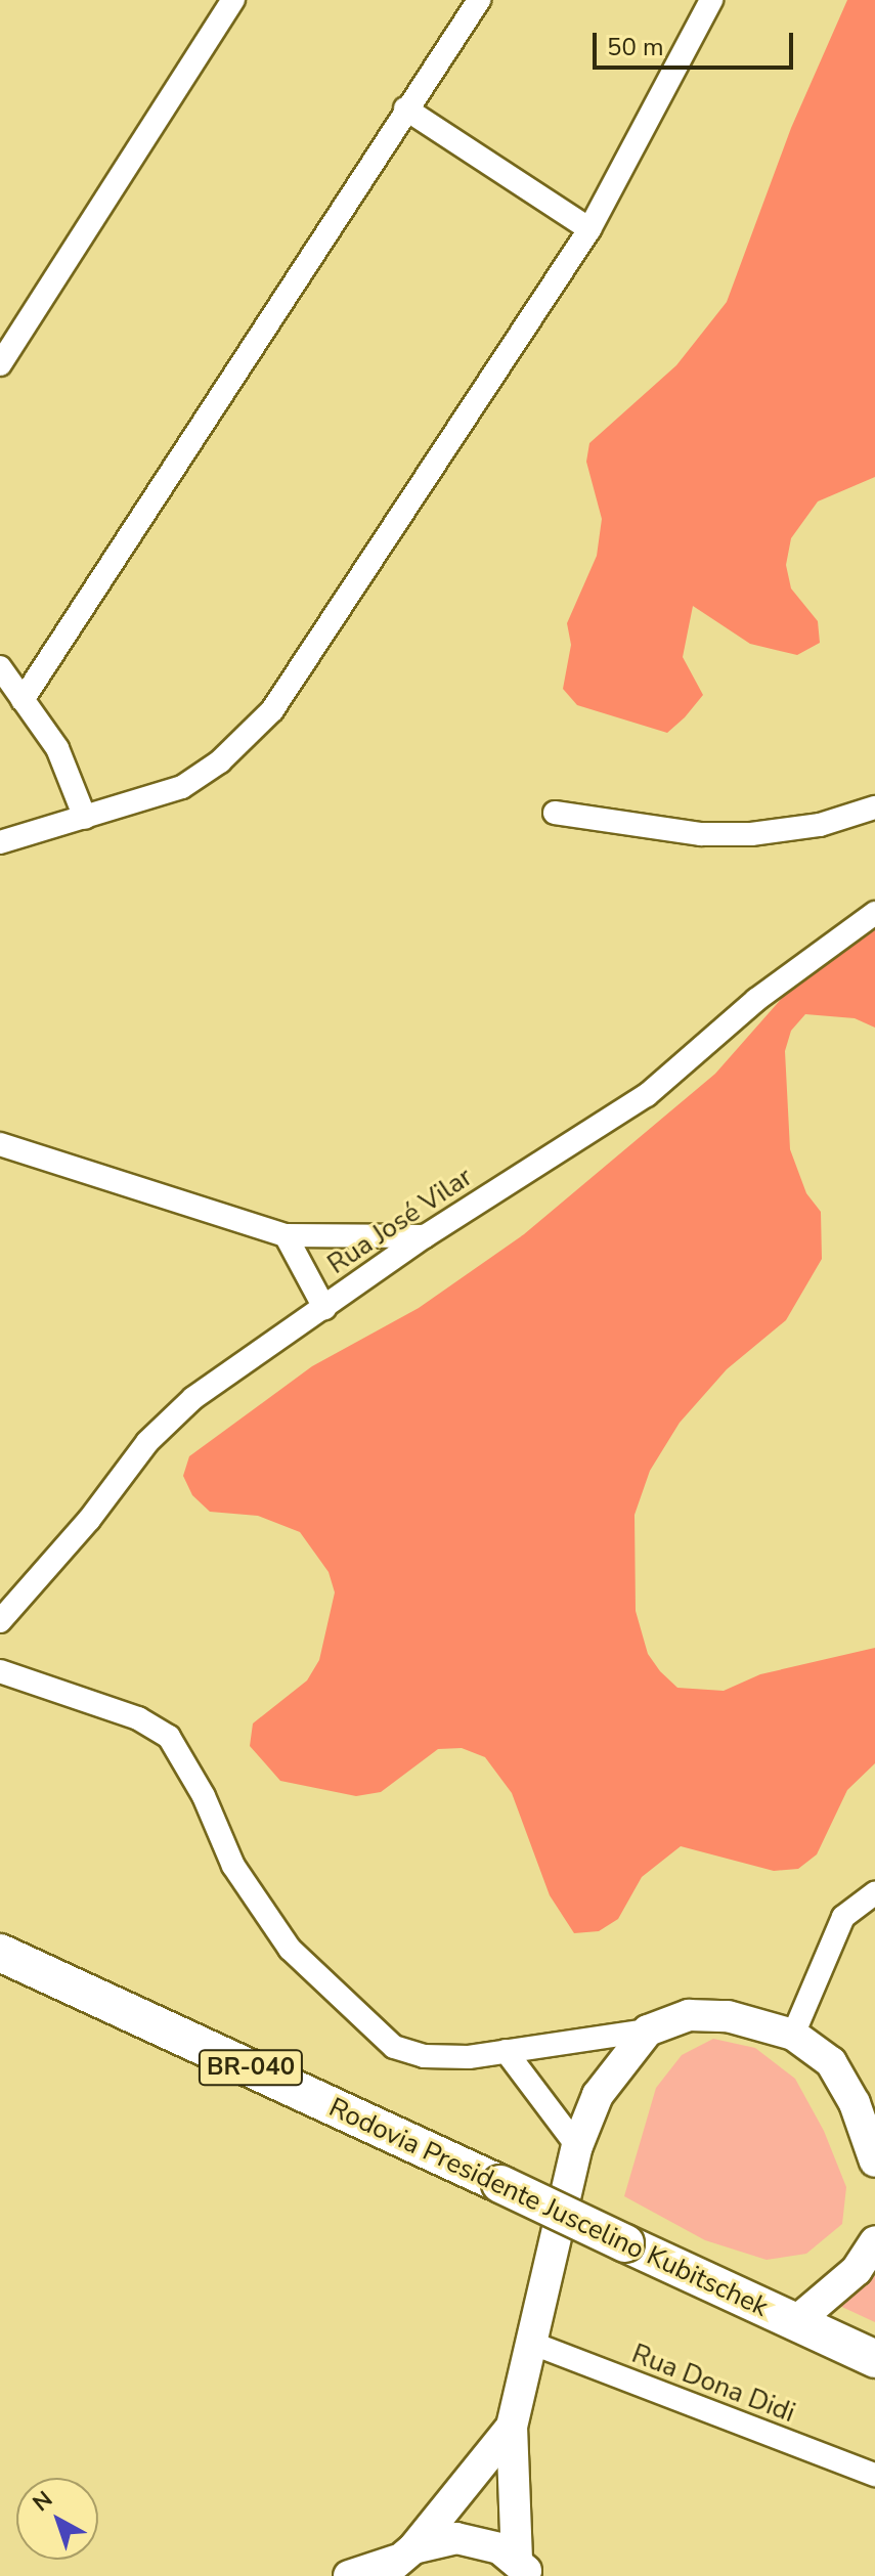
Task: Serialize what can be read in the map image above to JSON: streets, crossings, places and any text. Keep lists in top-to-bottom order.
{
  "streets": {
    "highway": ["BR-040", "Rodovia Presidente Juscelino Kubitschek"],
    "street": ["Rua José Vilar", "Rua Dona Didi"]
  },
  "scale_bar": "50 m",
  "north": "top left"
}
